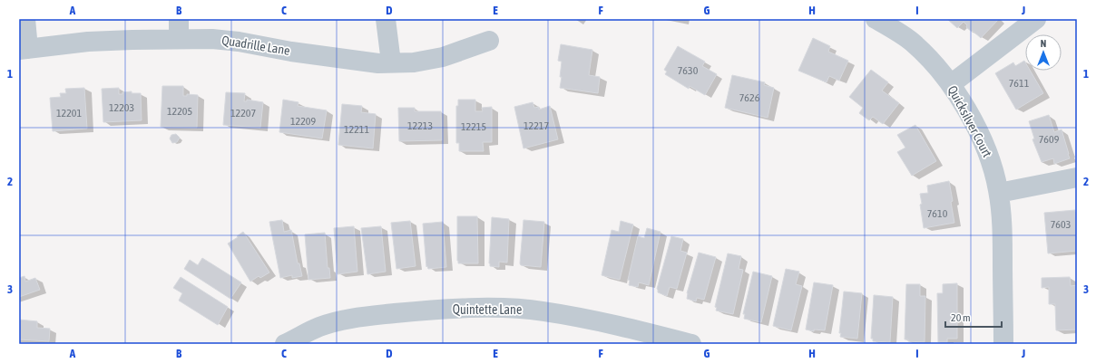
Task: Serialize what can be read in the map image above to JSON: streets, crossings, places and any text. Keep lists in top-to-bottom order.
{
  "streets": {
    "street": ["Quadrille Lane", "Quicksilver Court", "Quintette Lane"]
  },
  "house_numbers": [
    "7630",
    "7611",
    "7626",
    "12203",
    "12205",
    "12201",
    "12207",
    "12209",
    "12213",
    "12217",
    "12215",
    "12211",
    "7609",
    "7610",
    "7603"
  ],
  "scale_bar": "20 m",
  "north": "top",
  "grid": {
    "columns": [
      "A",
      "B",
      "C",
      "D",
      "E",
      "F",
      "G",
      "H",
      "I",
      "J"
    ],
    "rows": ["1", "2", "3"]
  }
}
